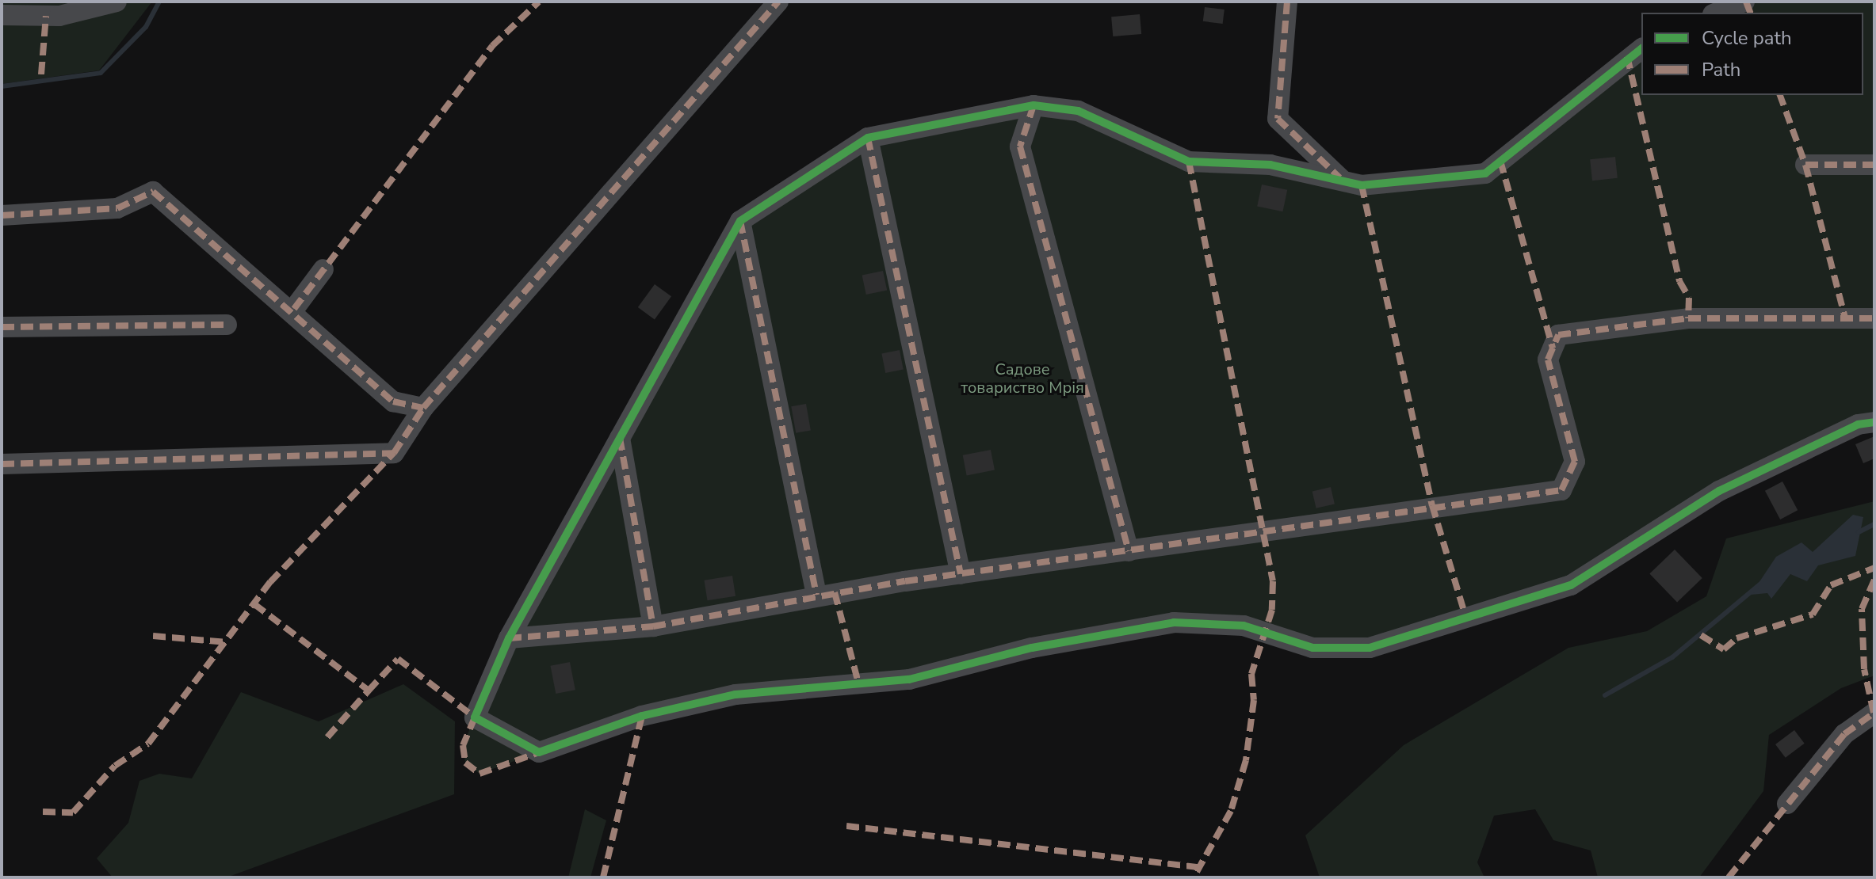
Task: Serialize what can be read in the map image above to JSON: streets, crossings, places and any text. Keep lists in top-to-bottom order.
{
  "parks": ["Садове товариство Мрія"],
  "legend": ["Cycle path", "Path"]
}
